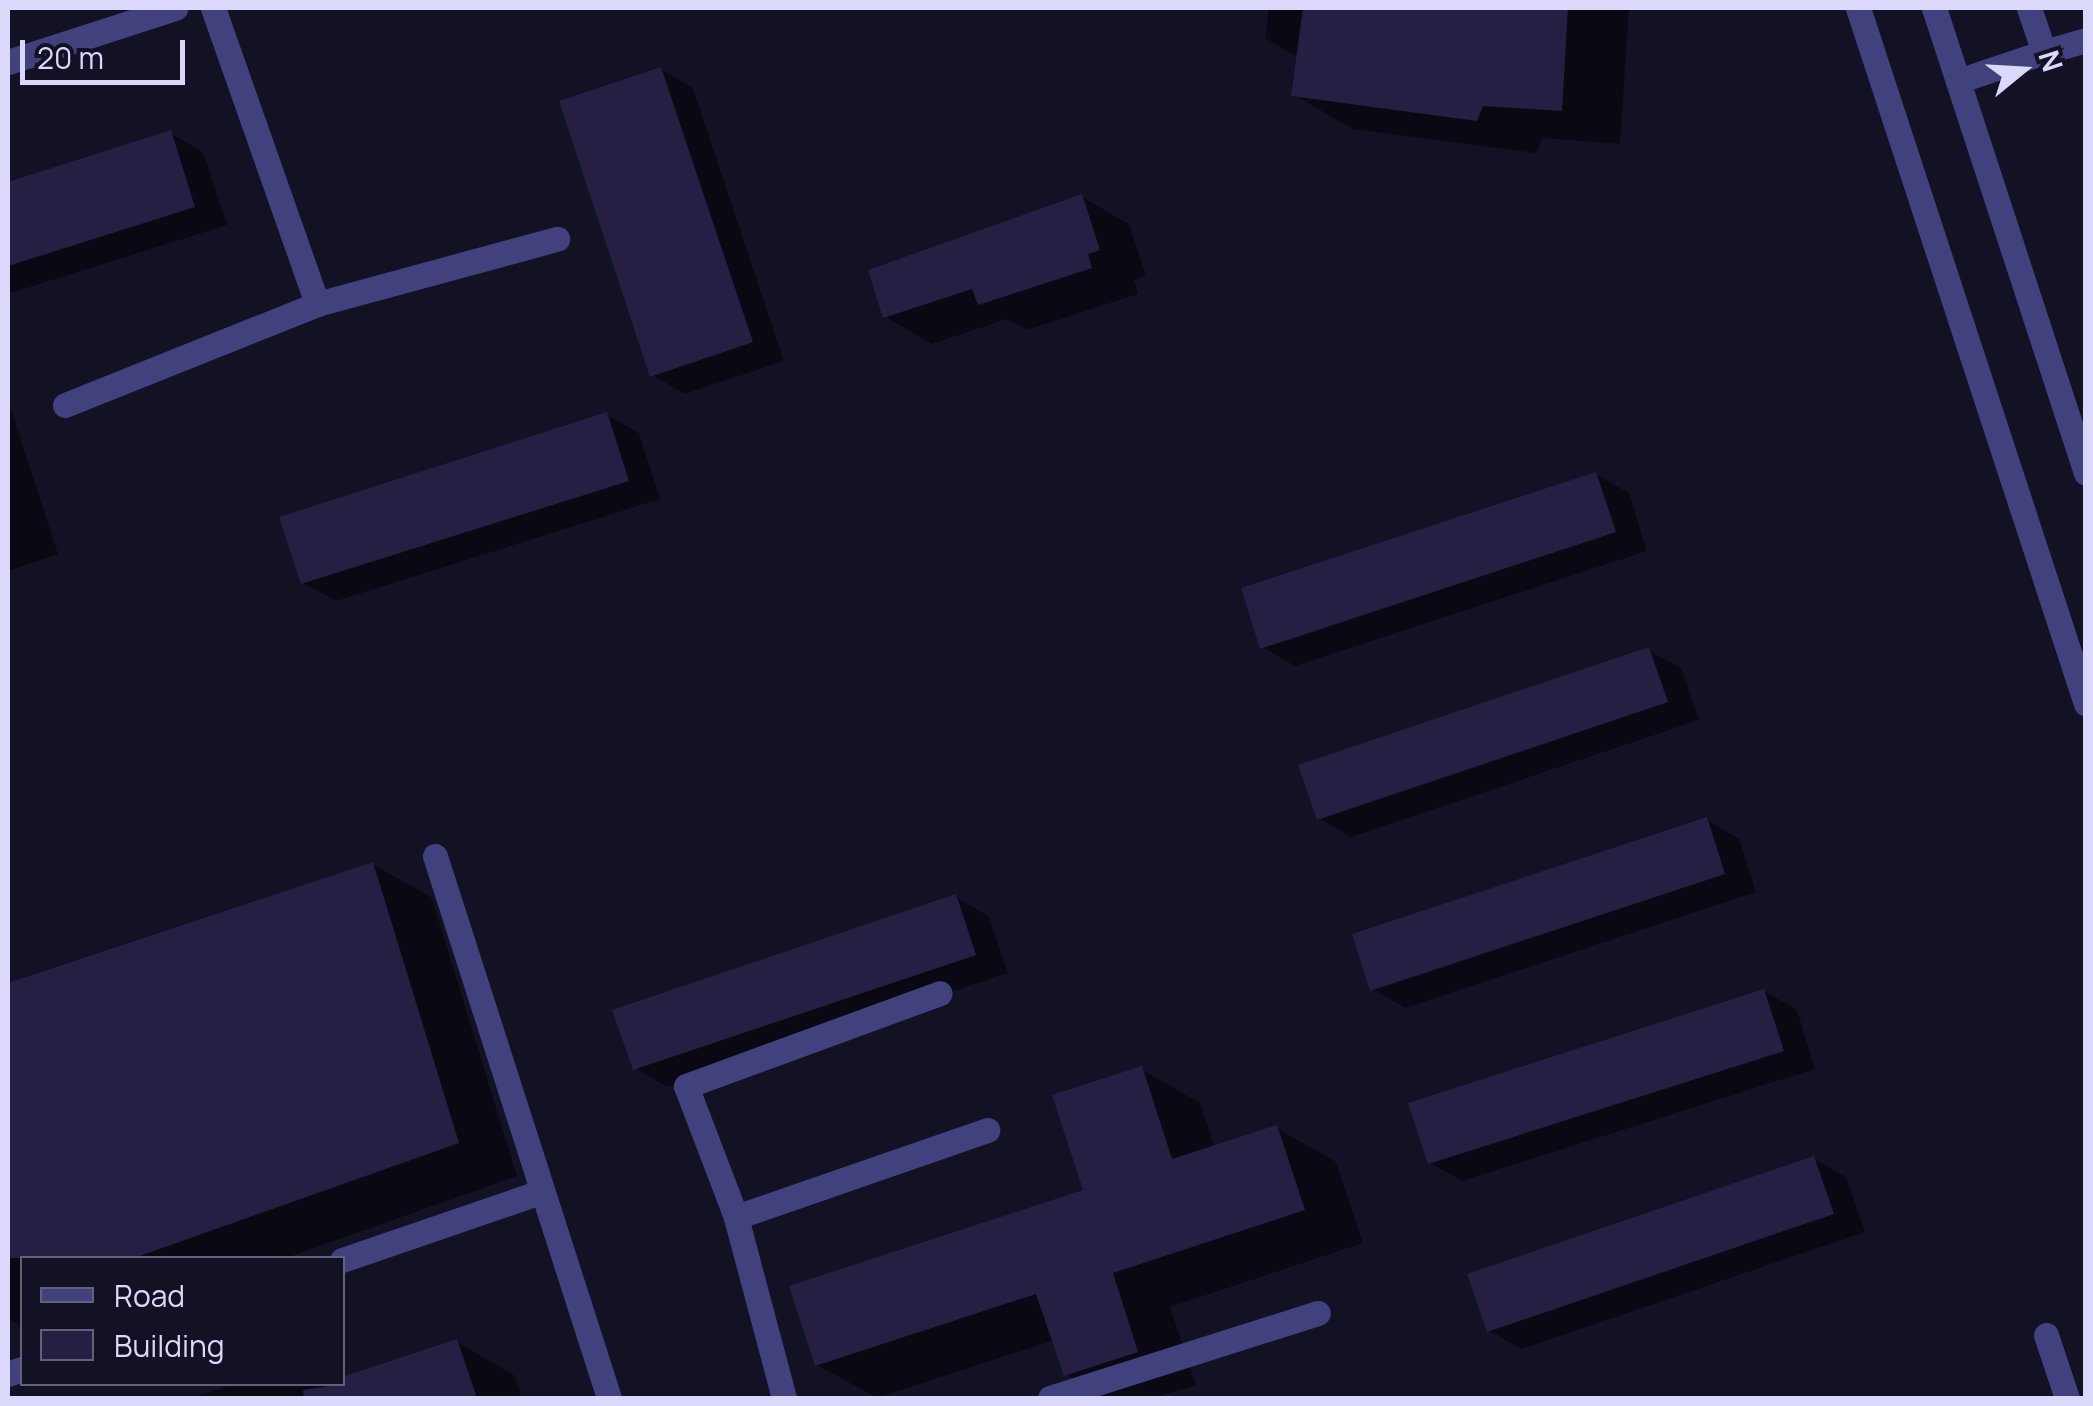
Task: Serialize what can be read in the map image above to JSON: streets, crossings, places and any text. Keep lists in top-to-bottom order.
{
  "legend": ["Road", "Building"],
  "scale_bar": "20 m",
  "north": "right"
}
